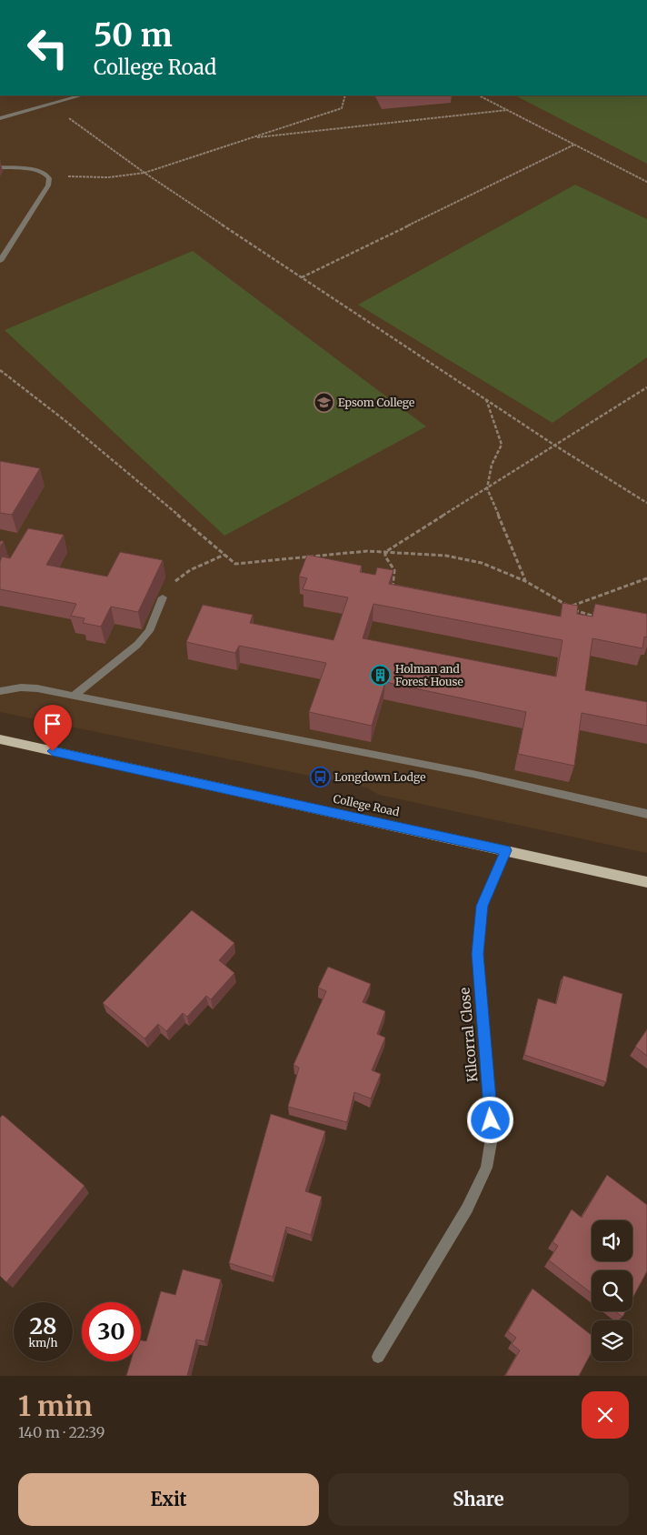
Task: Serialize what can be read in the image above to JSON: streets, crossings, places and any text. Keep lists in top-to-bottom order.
{
  "streets": {
    "main road": ["College Road"],
    "street": ["Kilcorral Close"]
  },
  "crossings": [
    ["College Road", "Kilcorral Close"]
  ],
  "places": {
    "school or university": ["Epsom College"],
    "building": ["Holman and Forest House"],
    "bus stop": ["Longdown Lodge"]
  },
  "page": {
    "turn": ["50 m", "College Road"],
    "speed": "28 km/h",
    "limit": "30",
    "heading": ["1 min", "140 m · 22:39"],
    "buttons": ["Exit", "Share"]
  }
}
